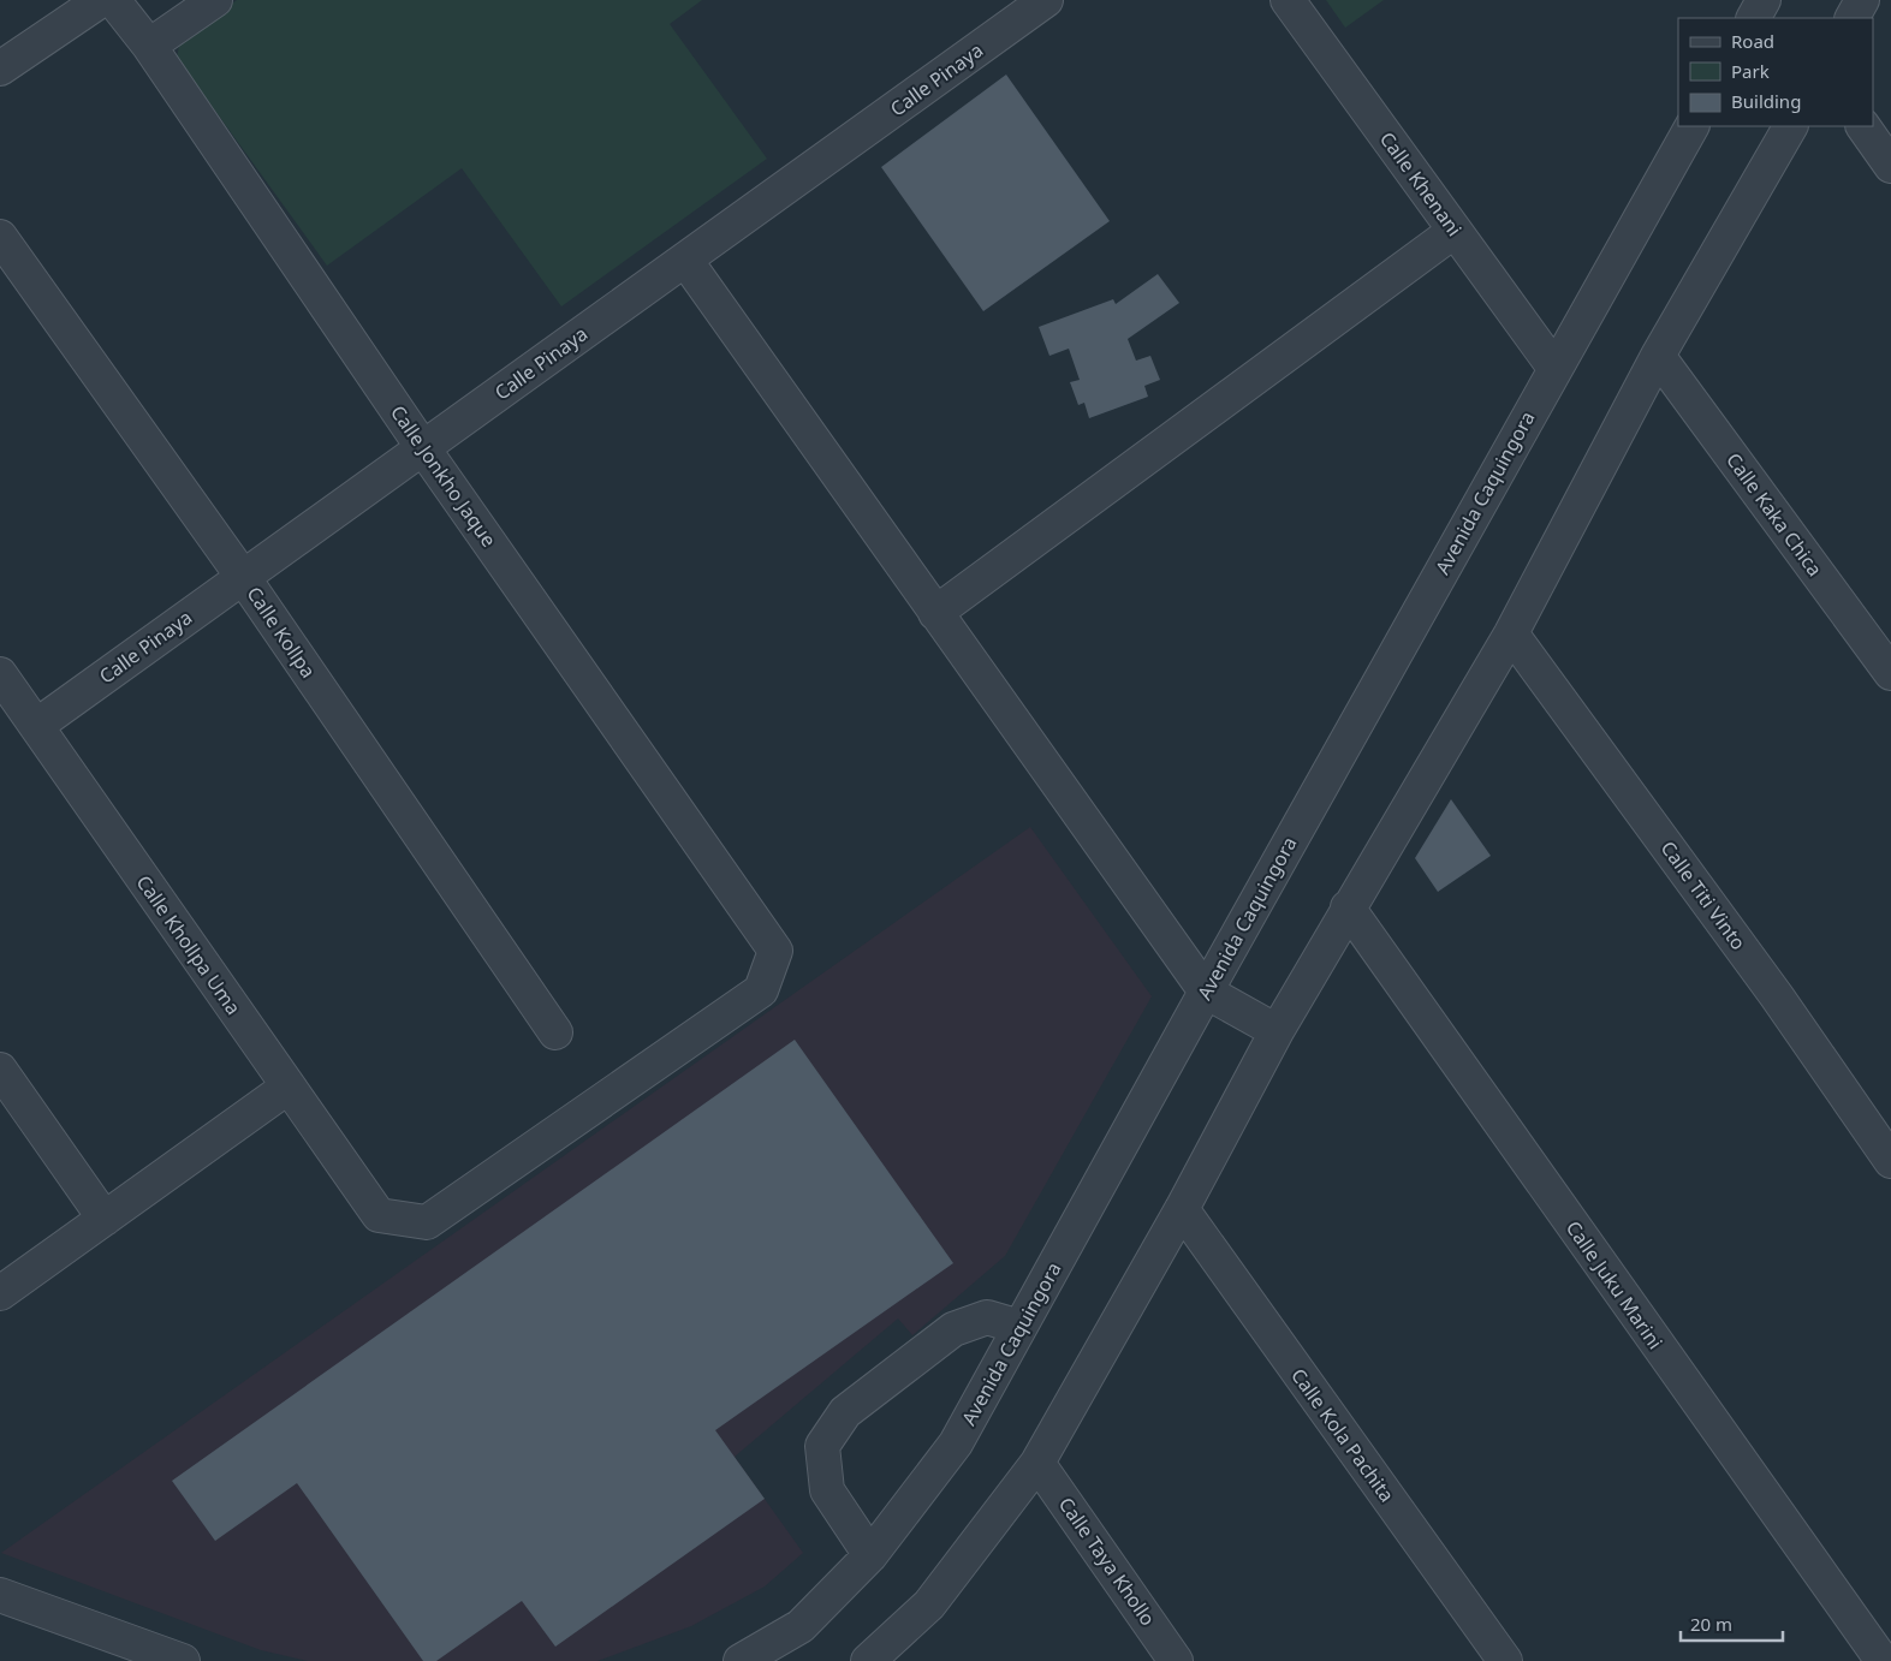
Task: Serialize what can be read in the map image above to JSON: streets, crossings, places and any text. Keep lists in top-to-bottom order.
{
  "streets": {
    "street": [
      "Calle Pinaya",
      "Calle Khenani",
      "Calle Jonkho Jaque",
      "Avenida Caquingora",
      "Calle Kaka Chica",
      "Calle Kollpa",
      "Calle Titi Vinto",
      "Calle Khollpa Uma",
      "Calle Juku Marini",
      "Calle Kola Pachita",
      "Calle Taya Khollo"
    ]
  },
  "crossings": [
    ["Calle Pinaya", "Calle Jonkho Jaque"],
    ["Calle Pinaya", "Calle Kollpa"],
    ["Calle Pinaya", "Calle Khollpa Uma"],
    ["Calle Khenani", "Avenida Caquingora"],
    ["Calle Jonkho Jaque", "Calle Khollpa Uma"]
  ],
  "legend": ["Road", "Park", "Building"],
  "scale_bar": "20 m"
}
